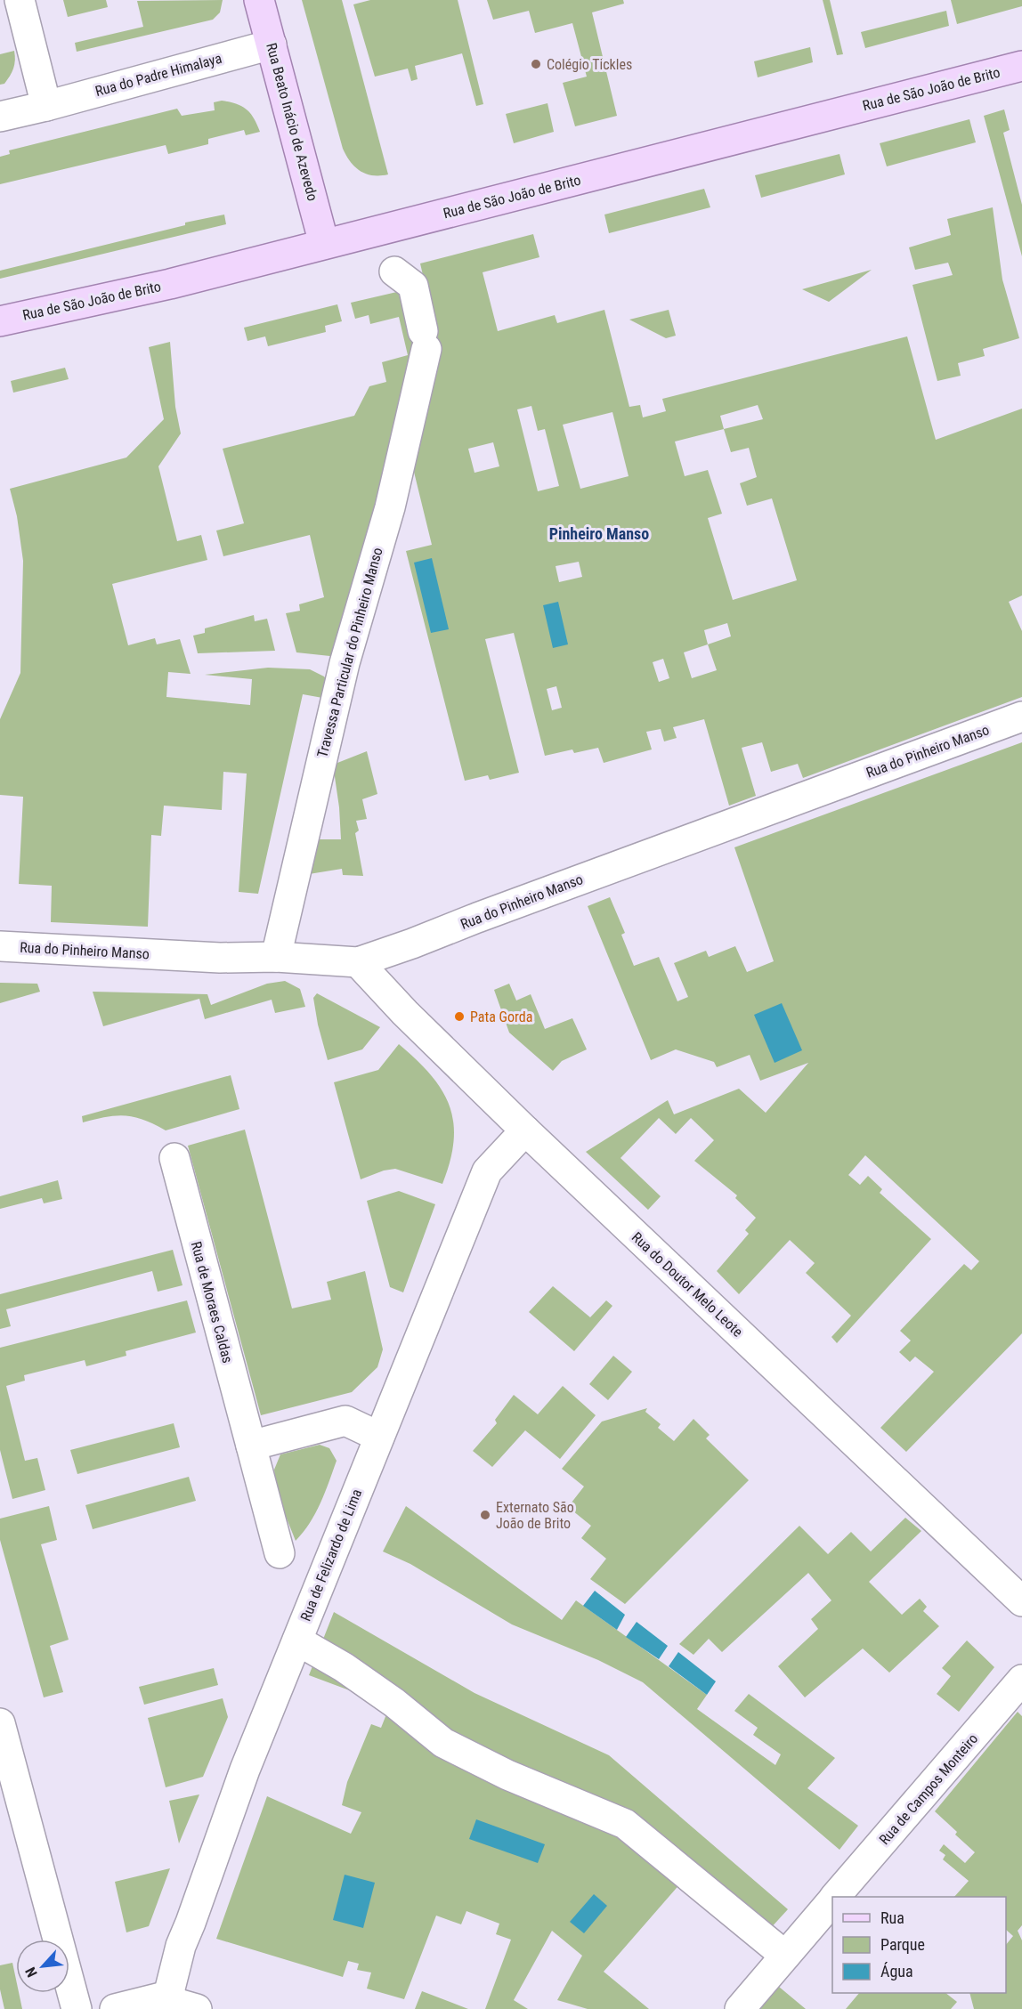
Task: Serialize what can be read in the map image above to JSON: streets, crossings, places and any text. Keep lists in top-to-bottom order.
{
  "streets": {
    "main road": ["Rua de São João de Brito", "Rua Beato Inácio de Azevedo"],
    "street": [
      "Rua do Padre Himalaya",
      "Travessa Particular do Pinheiro Manso",
      "Rua do Pinheiro Manso",
      "Rua do Doutor Melo Leote",
      "Rua de Moraes Caldas",
      "Rua de Felizardo de Lima",
      "Rua de Campos Monteiro"
    ]
  },
  "crossings": [
    ["Rua do Padre Himalaya", "Rua Beato Inácio de Azevedo"],
    ["Rua de São João de Brito", "Rua Beato Inácio de Azevedo"],
    ["Travessa Particular do Pinheiro Manso", "Rua do Pinheiro Manso"],
    ["Rua do Pinheiro Manso", "Rua do Doutor Melo Leote"],
    ["Rua do Doutor Melo Leote", "Rua de Felizardo de Lima"]
  ],
  "districts": ["Pinheiro Manso"],
  "places": ["Colégio Tickles", "Pata Gorda", "Externato São João de Brito"],
  "legend": ["Rua", "Parque", "Água"],
  "north": "bottom left"
}
